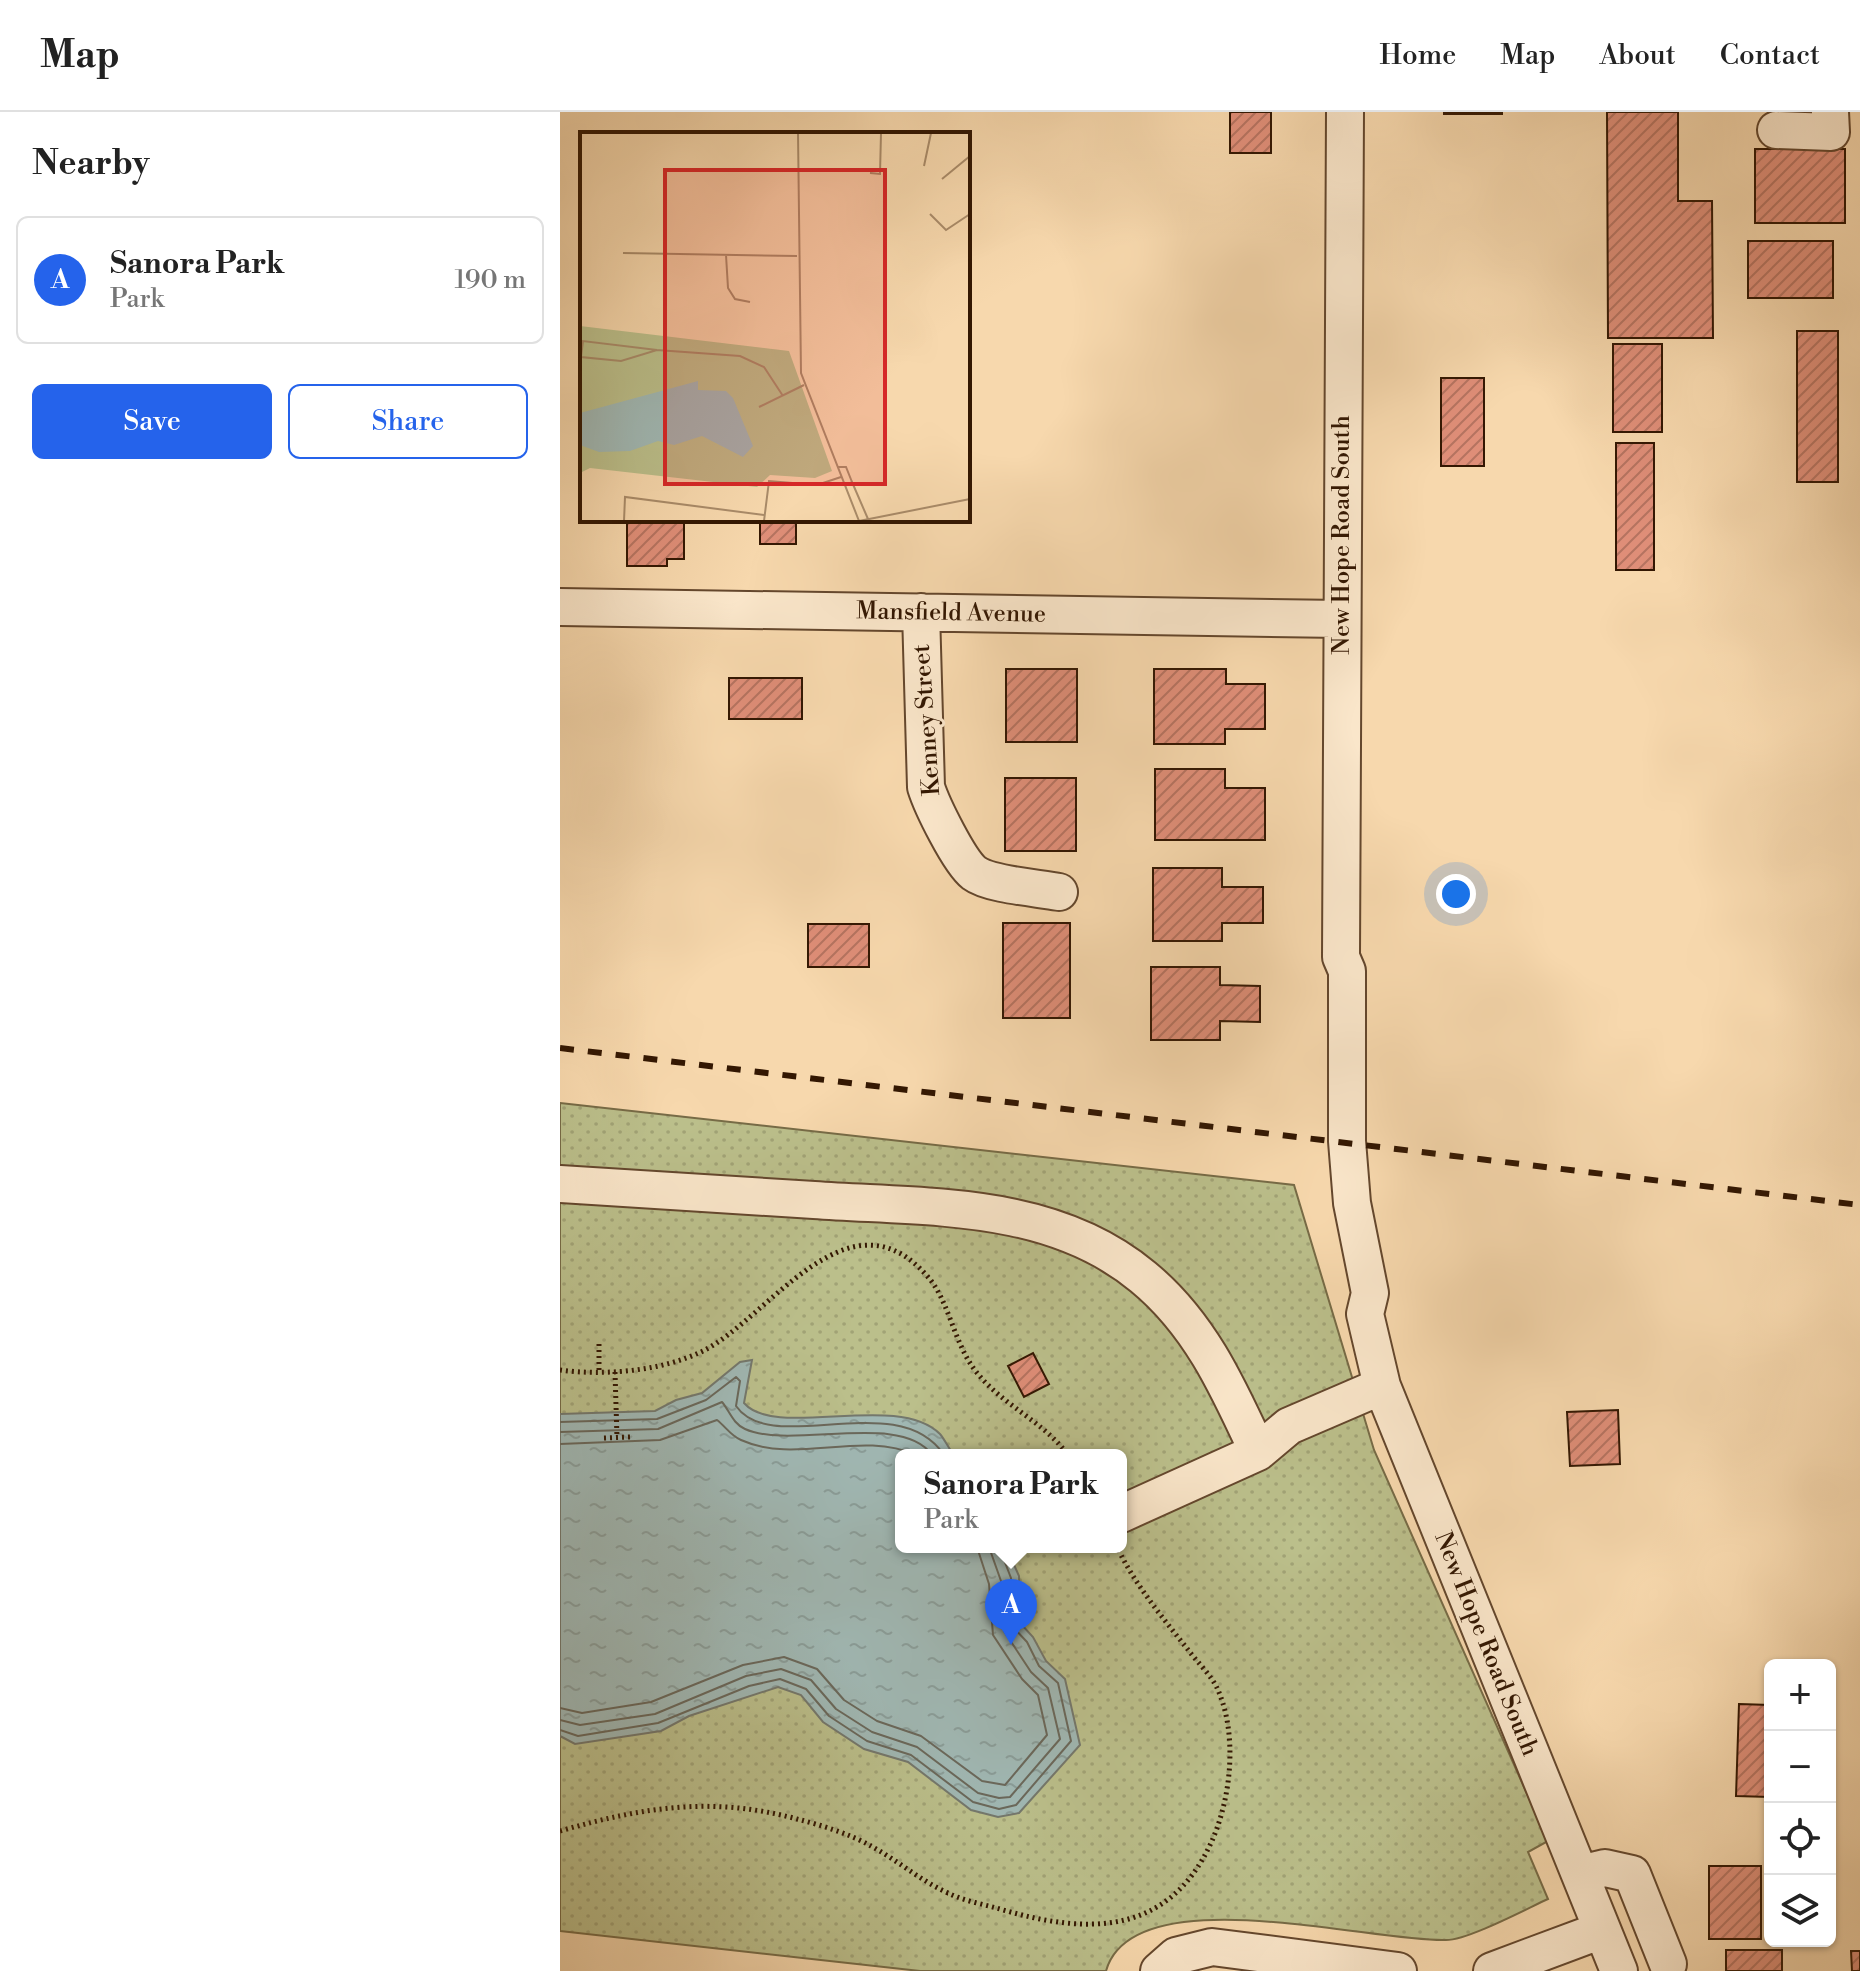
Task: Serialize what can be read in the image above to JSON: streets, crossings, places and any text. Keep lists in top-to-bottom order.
{
  "streets": {
    "street": ["New Hope Road South", "Mansfield Avenue", "Kenney Street"]
  },
  "crossings": [
    ["New Hope Road South", "Mansfield Avenue"],
    ["Mansfield Avenue", "Kenney Street"]
  ],
  "page": {
    "header": "Map",
    "nav": [
      "Home",
      "Map",
      "About",
      "Contact"
    ],
    "heading": "Nearby",
    "list": [
      {
        "mark": "A",
        "name": "Sanora Park",
        "note": "Park",
        "value": "190 m"
      }
    ],
    "buttons": ["Save", "Share"],
    "popup": ["Sanora Park", "Park"],
    "pins": "A",
    "map_buttons": ["+", "−"]
  }
}
